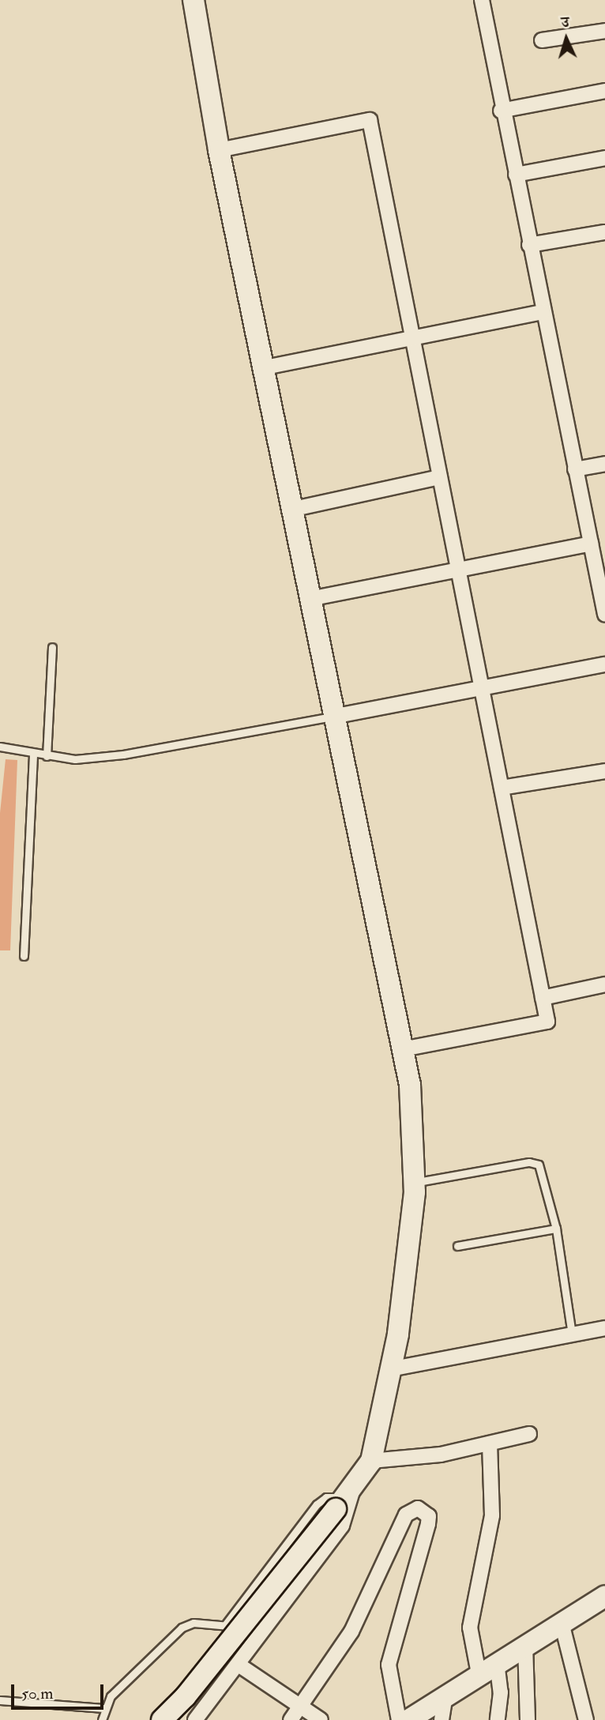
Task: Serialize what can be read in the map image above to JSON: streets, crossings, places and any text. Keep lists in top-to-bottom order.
{
  "scale_bar": "50 m",
  "north": "top"
}
